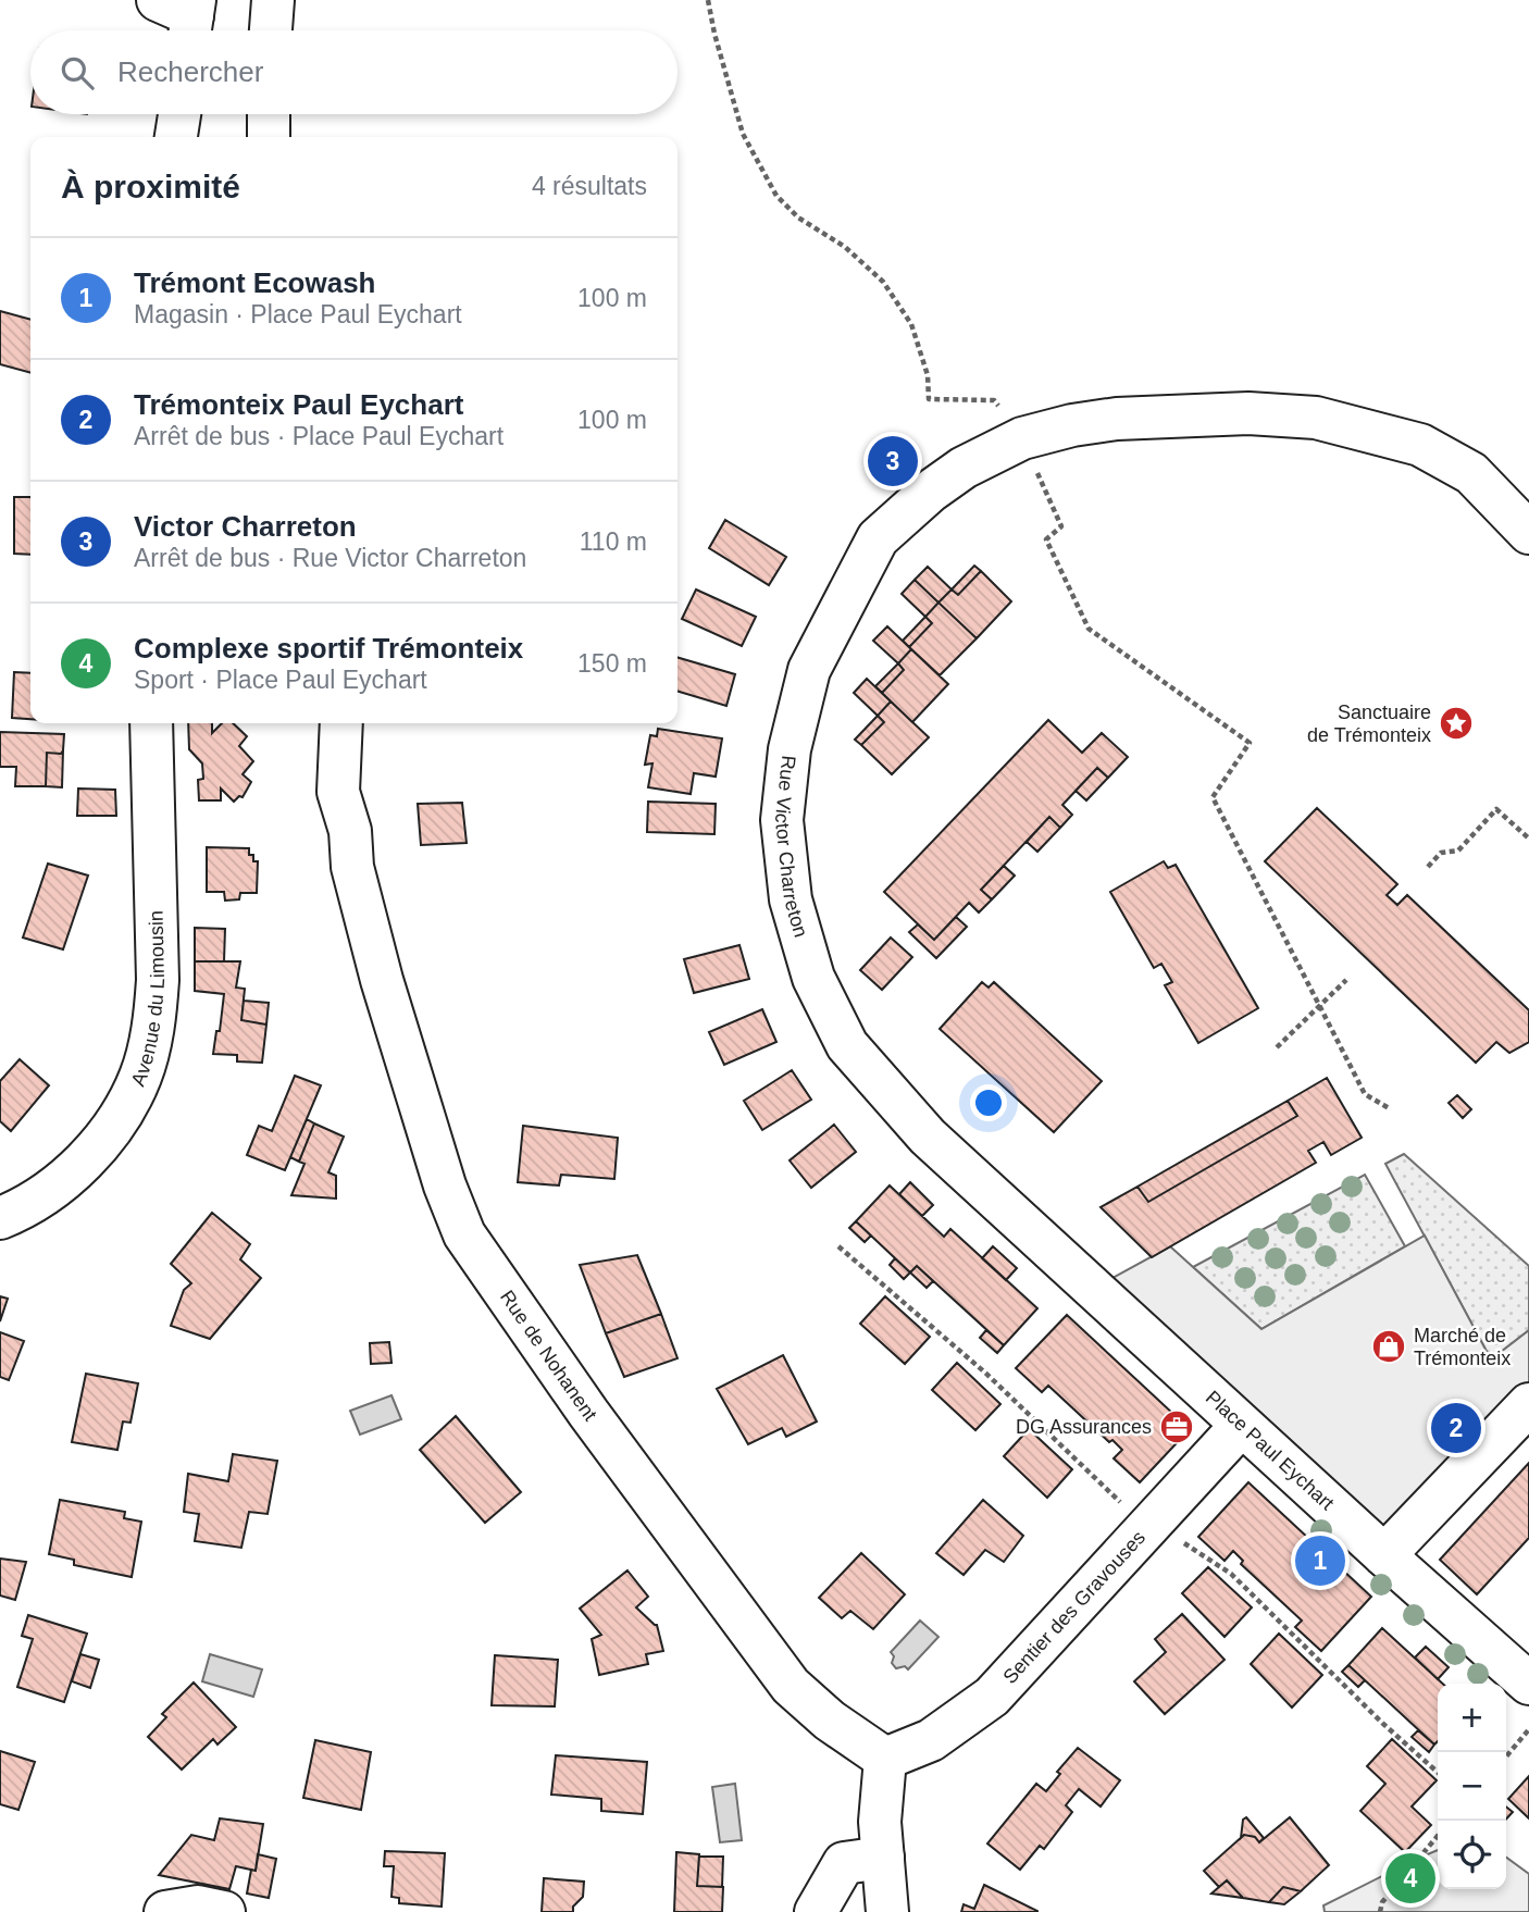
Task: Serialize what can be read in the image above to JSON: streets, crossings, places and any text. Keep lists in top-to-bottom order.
{
  "streets": {
    "street": [
      "Rue Victor Charreton",
      "Avenue du Limousin",
      "Rue de Nohanent",
      "Place Paul Eychart",
      "Sentier des Gravouses"
    ]
  },
  "crossings": [
    ["Rue Victor Charreton", "Place Paul Eychart"],
    ["Rue de Nohanent", "Sentier des Gravouses"],
    ["Place Paul Eychart", "Sentier des Gravouses"]
  ],
  "places": {
    "place": ["Sanctuaire de Trémonteix"],
    "shop": ["Marché de Trémonteix"],
    "office": ["DG Assurances"]
  },
  "page": {
    "search": "Rechercher",
    "heading": ["À proximité", "4 résultats"],
    "list": [
      {
        "mark": "1",
        "name": "Trémont Ecowash",
        "note": "Magasin · Place Paul Eychart",
        "value": "100 m"
      },
      {
        "mark": "2",
        "name": "Trémonteix Paul Eychart",
        "note": "Arrêt de bus · Place Paul Eychart",
        "value": "100 m"
      },
      {
        "mark": "3",
        "name": "Victor Charreton",
        "note": "Arrêt de bus · Rue Victor Charreton",
        "value": "110 m"
      },
      {
        "mark": "4",
        "name": "Complexe sportif Trémonteix",
        "note": "Sport · Place Paul Eychart",
        "value": "150 m"
      }
    ],
    "pins": [
      "3",
      "2",
      "1",
      "4"
    ],
    "map_buttons": ["+", "−"]
  }
}
